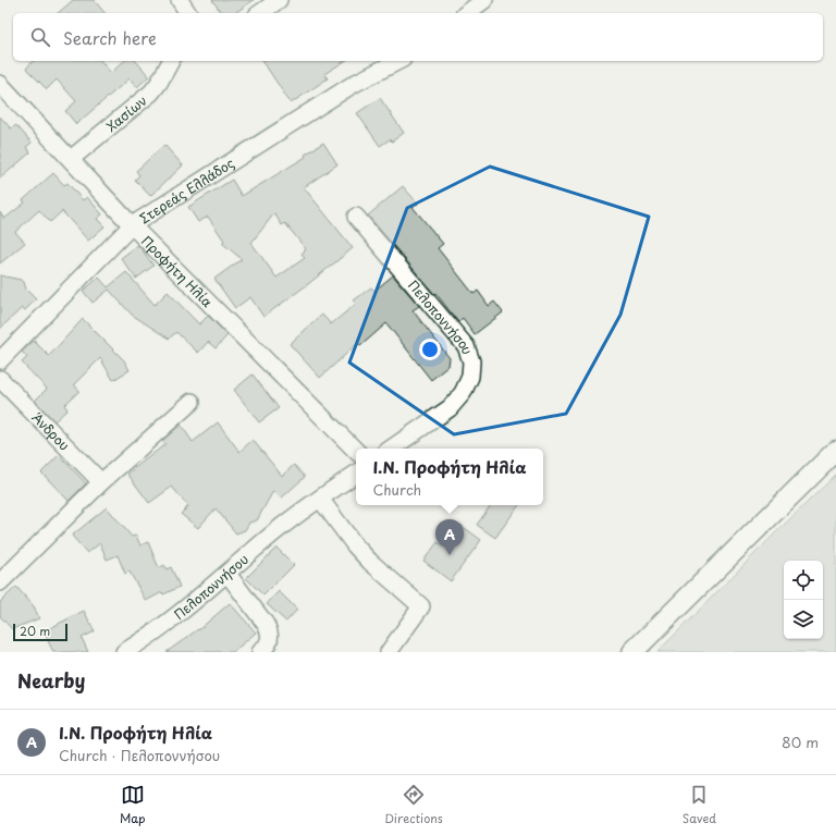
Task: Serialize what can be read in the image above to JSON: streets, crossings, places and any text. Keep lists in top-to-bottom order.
{
  "streets": {
    "street": [
      "Χασίων",
      "Στερεάς Ελλάδος",
      "Προφήτη Ηλία",
      "Πελοποννήσου",
      "Άνδρου"
    ]
  },
  "crossings": [
    ["Χασίων", "Προφήτη Ηλία"],
    ["Στερεάς Ελλάδος", "Προφήτη Ηλία"]
  ],
  "scale_bar": "20 m",
  "page": {
    "search": "Search here",
    "popup": ["Ι.Ν. Προφήτη Ηλία", "Church"],
    "pins": "A",
    "scale": "20 m",
    "heading": "Nearby",
    "list": [
      {
        "mark": "A",
        "name": "Ι.Ν. Προφήτη Ηλία",
        "note": "Church · Πελοποννήσου",
        "value": "80 m"
      }
    ],
    "nav": ["Map", "Directions", "Saved"]
  }
}
